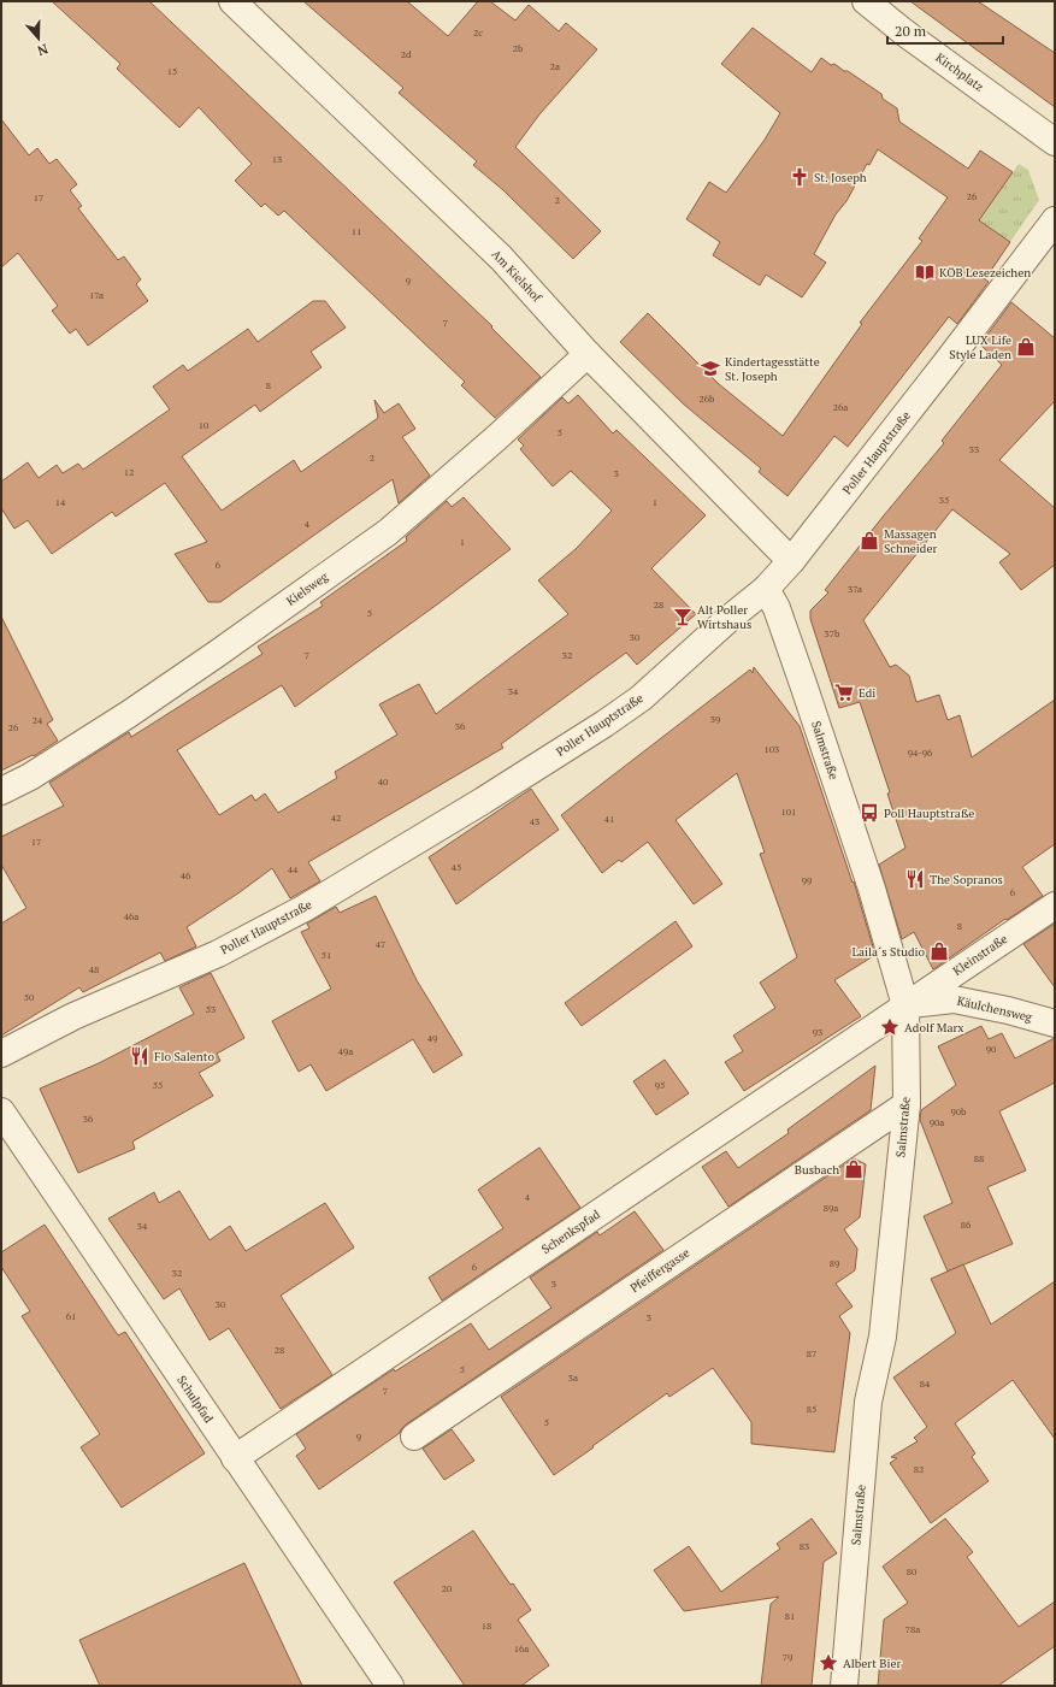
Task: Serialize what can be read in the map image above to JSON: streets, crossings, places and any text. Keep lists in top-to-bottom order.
{
  "streets": {
    "street": [
      "Kirchplatz",
      "Am Kielshof",
      "Poller Hauptstraße",
      "Kielsweg",
      "Salmstraße",
      "Kleinstraße",
      "Käulchensweg",
      "Schenkspfad",
      "Pfeiffergasse",
      "Schulpfad"
    ]
  },
  "crossings": [
    ["Am Kielshof", "Poller Hauptstraße"],
    ["Am Kielshof", "Kielsweg"],
    ["Poller Hauptstraße", "Salmstraße"],
    ["Salmstraße", "Kleinstraße"],
    ["Salmstraße", "Käulchensweg"],
    ["Salmstraße", "Schenkspfad"],
    ["Salmstraße", "Pfeiffergasse"],
    ["Kleinstraße", "Käulchensweg"],
    ["Kleinstraße", "Schenkspfad"],
    ["Käulchensweg", "Schenkspfad"],
    ["Schenkspfad", "Schulpfad"]
  ],
  "places": {
    "church": ["St. Joseph"],
    "library": ["KÖB Lesezeichen"],
    "shop": [
      "LUX Life Style Laden",
      "Massagen Schneider",
      "Laila´s Studio",
      "Busbach"
    ],
    "school or university": ["Kindertagesstätte St. Joseph"],
    "bar": ["Alt Poller Wirtshaus"],
    "supermarket": ["Edi"],
    "bus stop": ["Poll Hauptstraße"],
    "restaurant": ["The Sopranos", "Flo Salento"],
    "place": ["Adolf Marx", "Albert Bier"]
  },
  "house_numbers": [
    "2c",
    "2b",
    "2d",
    "2a",
    "15",
    "13",
    "26",
    "17",
    "2",
    "11",
    "9",
    "17a",
    "7",
    "8",
    "26b",
    "26a",
    "10",
    "5",
    "33",
    "2",
    "12",
    "3",
    "35",
    "14",
    "1",
    "4",
    "1",
    "6",
    "37a",
    "28",
    "5",
    "37b",
    "30",
    "7",
    "32",
    "34",
    "39",
    "24",
    "36",
    "26",
    "103",
    "94-96",
    "40",
    "101",
    "42",
    "41",
    "43",
    "17",
    "45",
    "44",
    "46",
    "99",
    "6",
    "46a",
    "8",
    "47",
    "51",
    "48",
    "50",
    "53",
    "93",
    "49",
    "90",
    "49a",
    "55",
    "95",
    "90b",
    "36",
    "90a",
    "88",
    "4",
    "89a",
    "86",
    "34",
    "89",
    "6",
    "32",
    "3",
    "30",
    "61",
    "3",
    "28",
    "87",
    "5",
    "3a",
    "84",
    "7",
    "85",
    "5",
    "9",
    "82",
    "83",
    "80",
    "20",
    "81",
    "18",
    "78a",
    "16a",
    "79"
  ],
  "scale_bar": "20 m",
  "north": "bottom"
}
